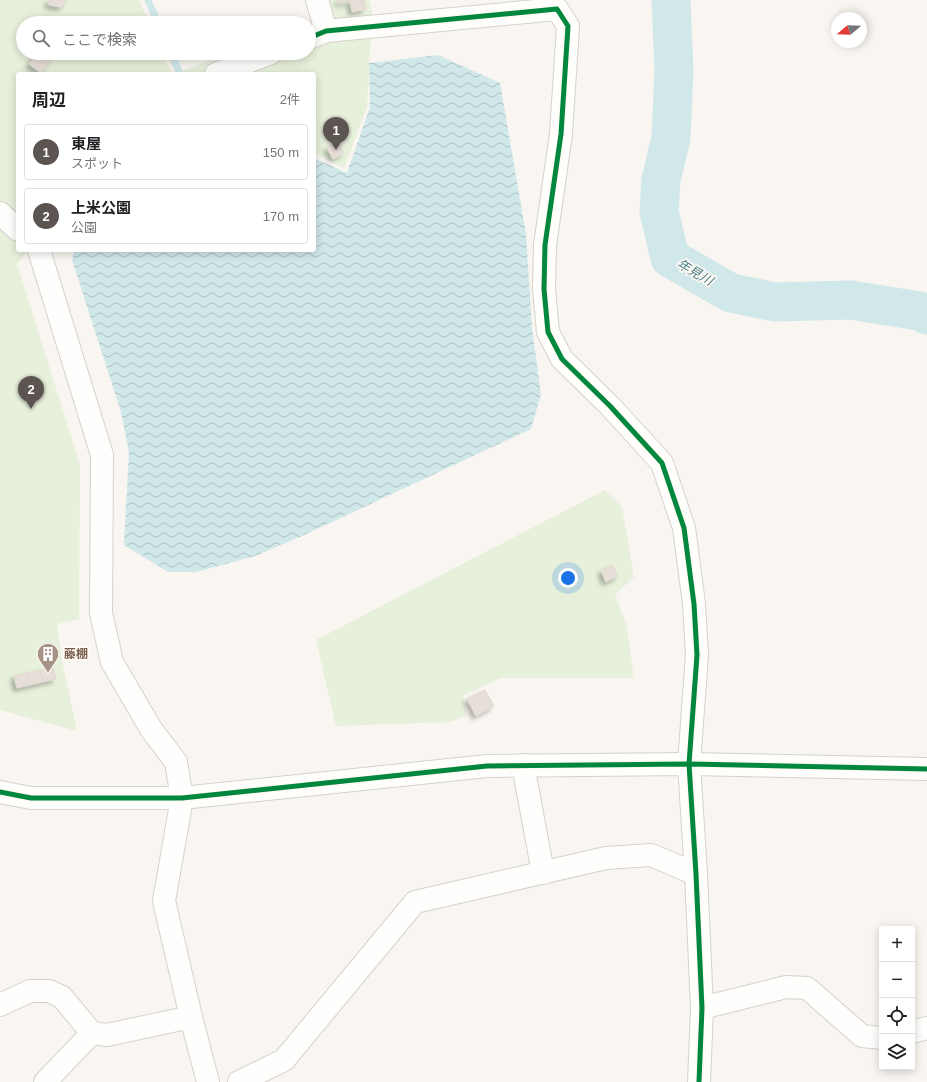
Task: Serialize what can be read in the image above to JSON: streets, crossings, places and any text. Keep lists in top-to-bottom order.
{
  "water": ["年見川"],
  "places": {
    "building": ["藤棚"]
  },
  "north": "left",
  "page": {
    "search": "ここで検索",
    "heading": ["周辺", "2件"],
    "pins": ["1", "2"],
    "list": [
      {
        "mark": "1",
        "name": "東屋",
        "note": "スポット",
        "value": "150 m"
      },
      {
        "mark": "2",
        "name": "上米公園",
        "note": "公園",
        "value": "170 m"
      }
    ],
    "map_buttons": ["+", "−"]
  }
}
